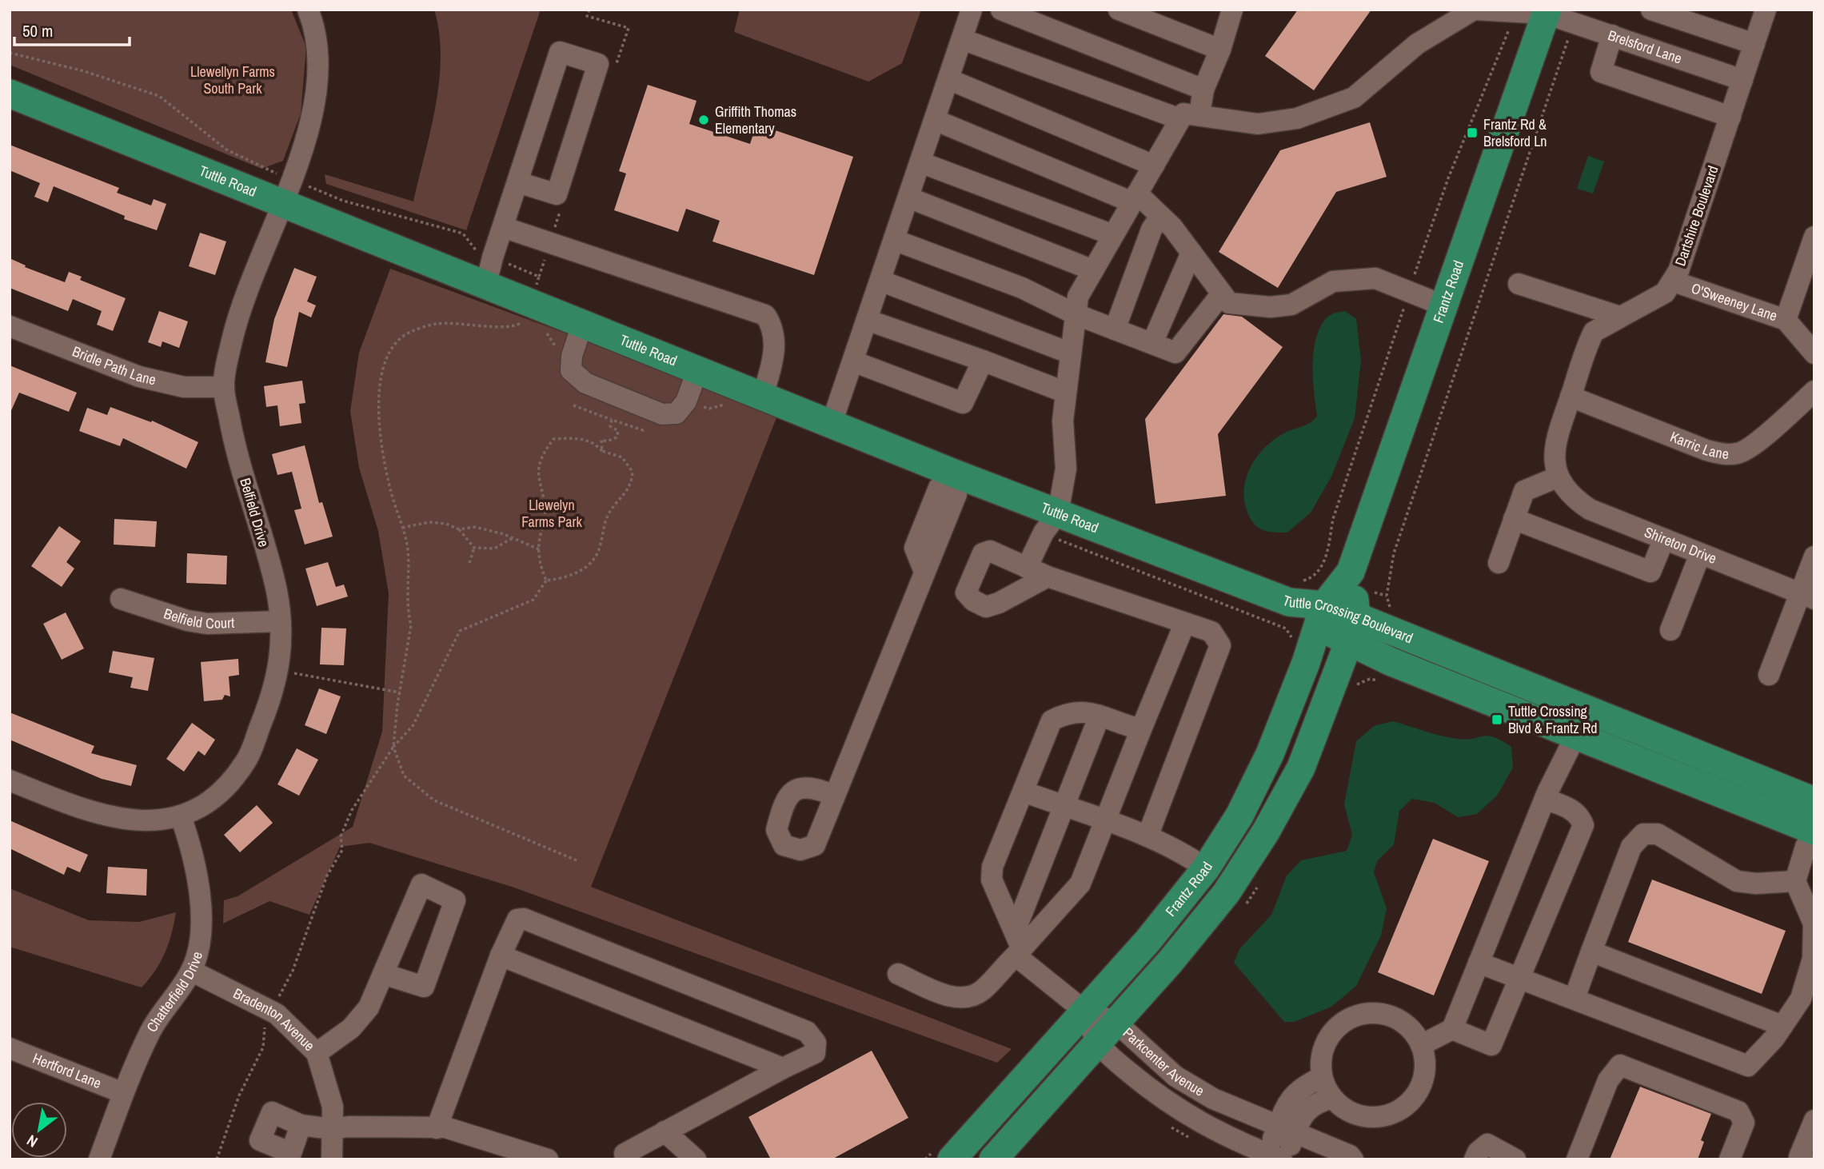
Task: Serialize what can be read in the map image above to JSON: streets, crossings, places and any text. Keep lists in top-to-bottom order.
{
  "streets": {
    "main road": ["Tuttle Road", "Frantz Road", "Tuttle Crossing Boulevard"],
    "street": [
      "Brelsford Lane",
      "Dartshire Boulevard",
      "O'Sweeney Lane",
      "Bridle Path Lane",
      "Karric Lane",
      "Belfield Drive",
      "Shireton Drive",
      "Belfield Court",
      "Chatterfield Drive",
      "Bradenton Avenue",
      "Parkcenter Avenue",
      "Hertford Lane"
    ]
  },
  "crossings": [
    ["Brelsford Lane", "Dartshire Boulevard"],
    ["Brelsford Lane", "Frantz Road"],
    ["Tuttle Road", "Belfield Drive"],
    ["Tuttle Road", "Tuttle Crossing Boulevard"],
    ["Dartshire Boulevard", "O'Sweeney Lane"],
    ["Dartshire Boulevard", "Karric Lane"],
    ["Dartshire Boulevard", "Shireton Drive"],
    ["Frantz Road", "Tuttle Crossing Boulevard"],
    ["Frantz Road", "Parkcenter Avenue"],
    ["Bridle Path Lane", "Belfield Drive"],
    ["Belfield Drive", "Belfield Court"],
    ["Belfield Drive", "Chatterfield Drive"],
    ["Chatterfield Drive", "Bradenton Avenue"],
    ["Chatterfield Drive", "Hertford Lane"]
  ],
  "parks": ["Llewellyn Farms South Park", "Llewelyn Farms Park"],
  "places": {
    "other": ["Griffith Thomas Elementary"],
    "transit": ["Frantz Rd & Brelsford Ln", "Tuttle Crossing Blvd & Frantz Rd"]
  },
  "scale_bar": "50 m",
  "north": "bottom left"
}
